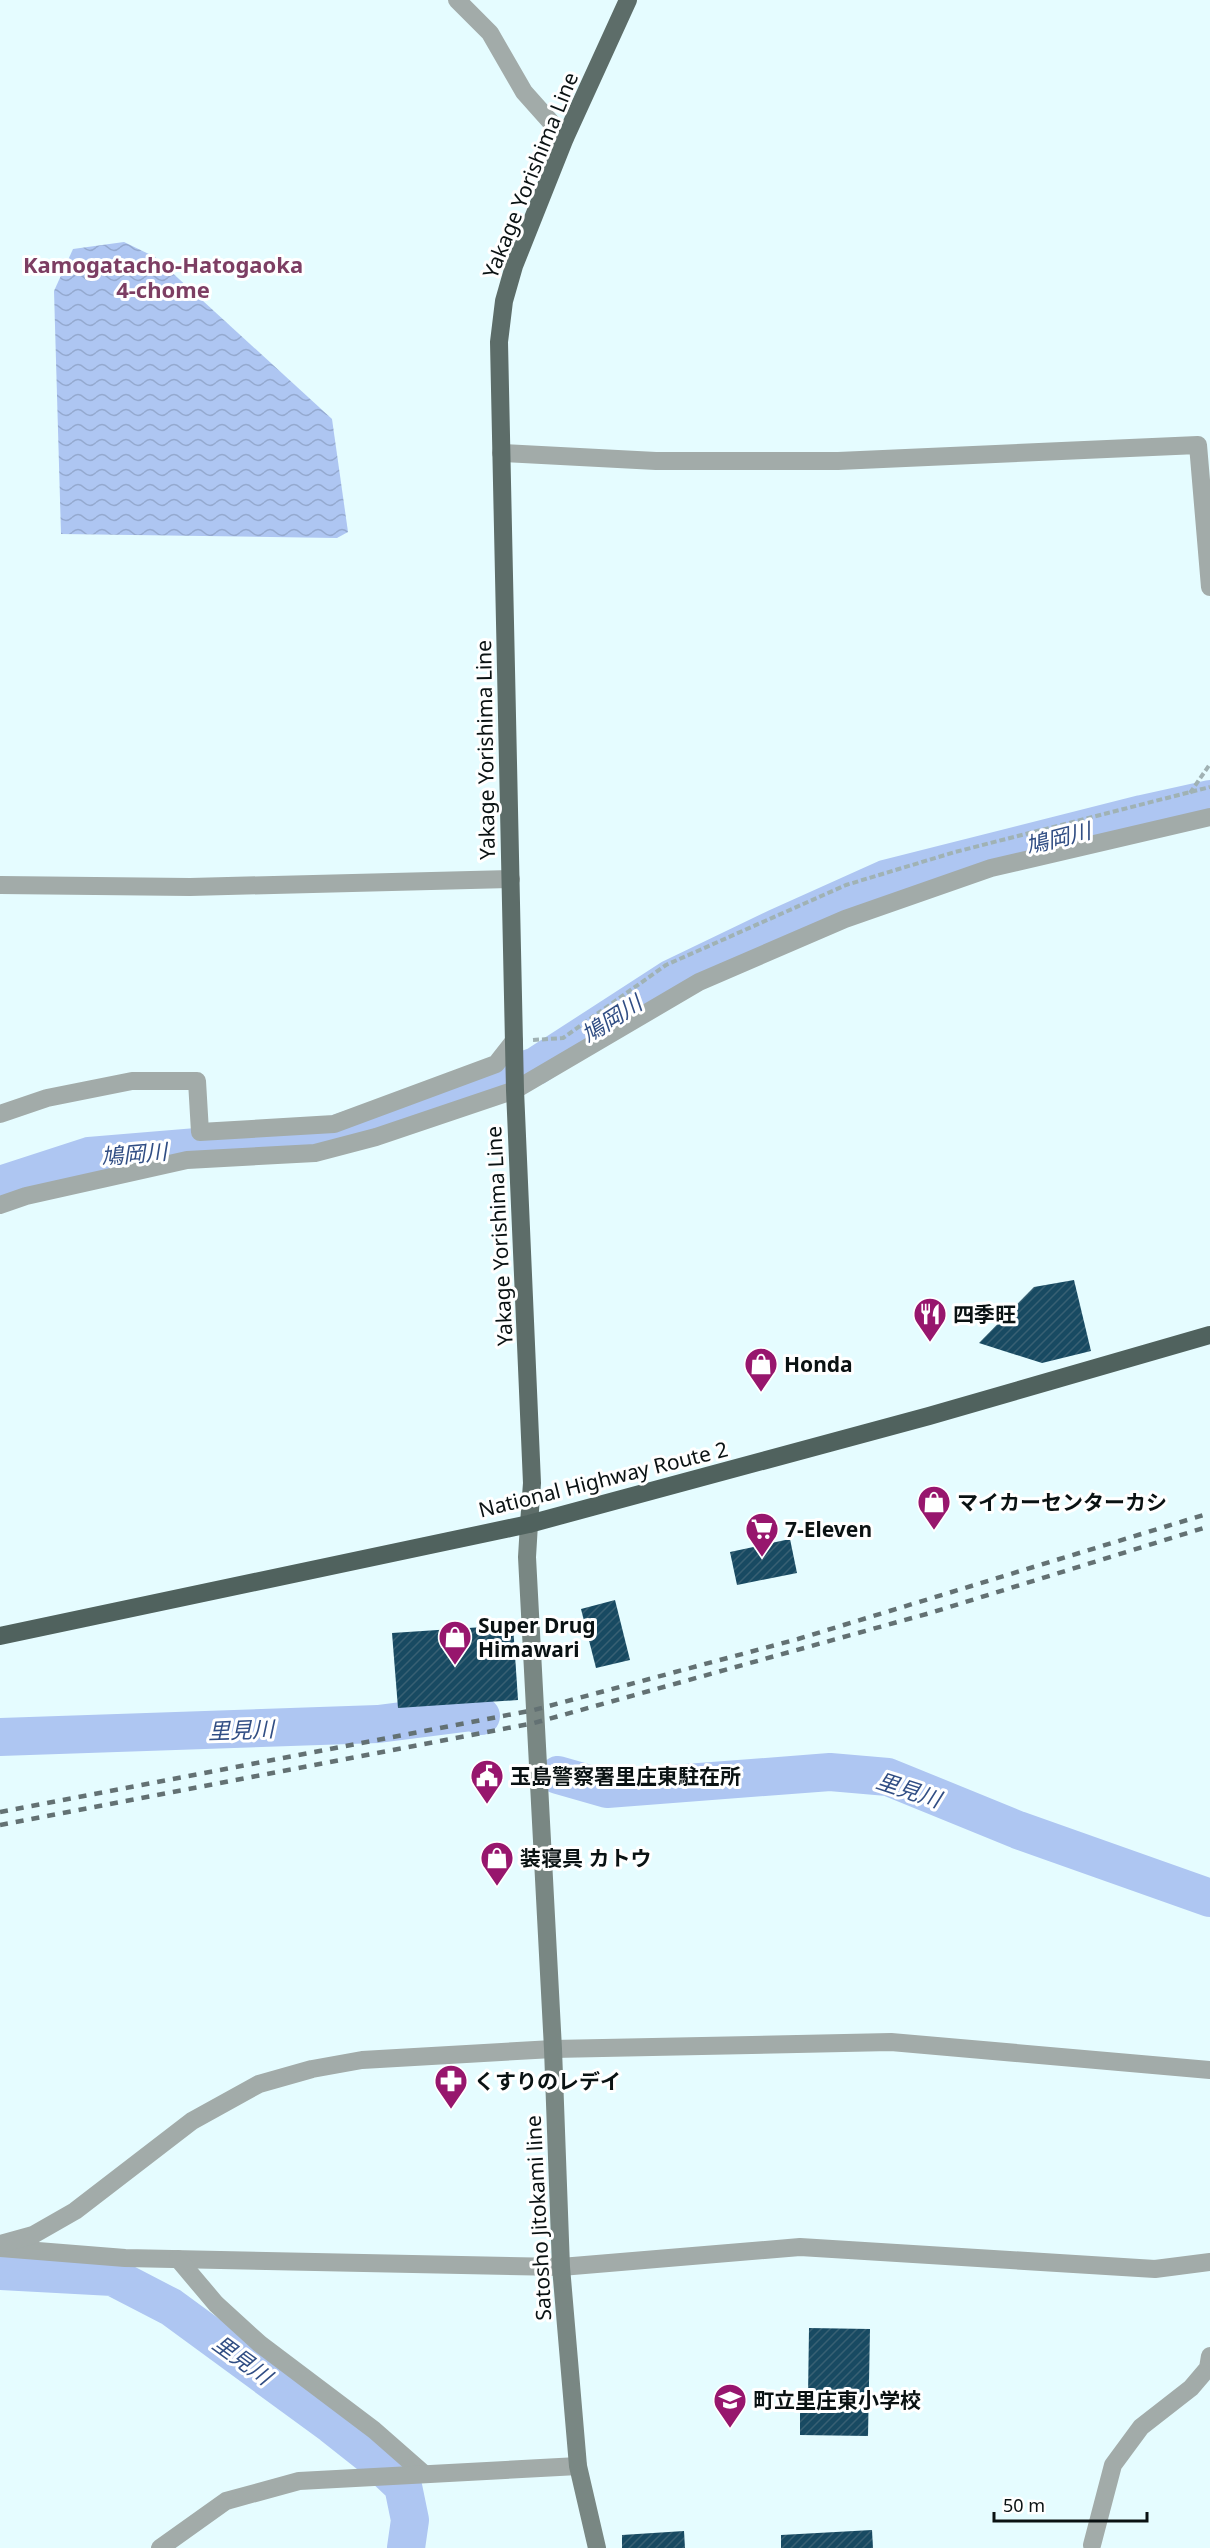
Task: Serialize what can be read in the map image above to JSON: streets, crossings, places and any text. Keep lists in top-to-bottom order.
{
  "streets": {
    "highway": ["National Highway Route 2"],
    "main road": ["Yakage Yorishima Line", "Satosho Jitokami line"]
  },
  "crossings": [
    ["Yakage Yorishima Line", "National Highway Route 2"],
    ["Yakage Yorishima Line", "Satosho Jitokami line"],
    ["National Highway Route 2", "Satosho Jitokami line"]
  ],
  "districts": ["Kamogatacho-Hatogaoka 4-chome"],
  "water": ["鳩岡川", "里見川"],
  "places": {
    "restaurant": ["四季旺"],
    "shop": [
      "Honda",
      "マイカーセンターカシ",
      "Super Drug Himawari",
      "装寝具 カトウ"
    ],
    "supermarket": ["7-Eleven"],
    "public building": ["玉島警察署里庄東駐在所"],
    "pharmacy": ["くすりのレデイ"],
    "school or university": ["町立里庄東小学校"]
  },
  "scale_bar": "50 m"
}
